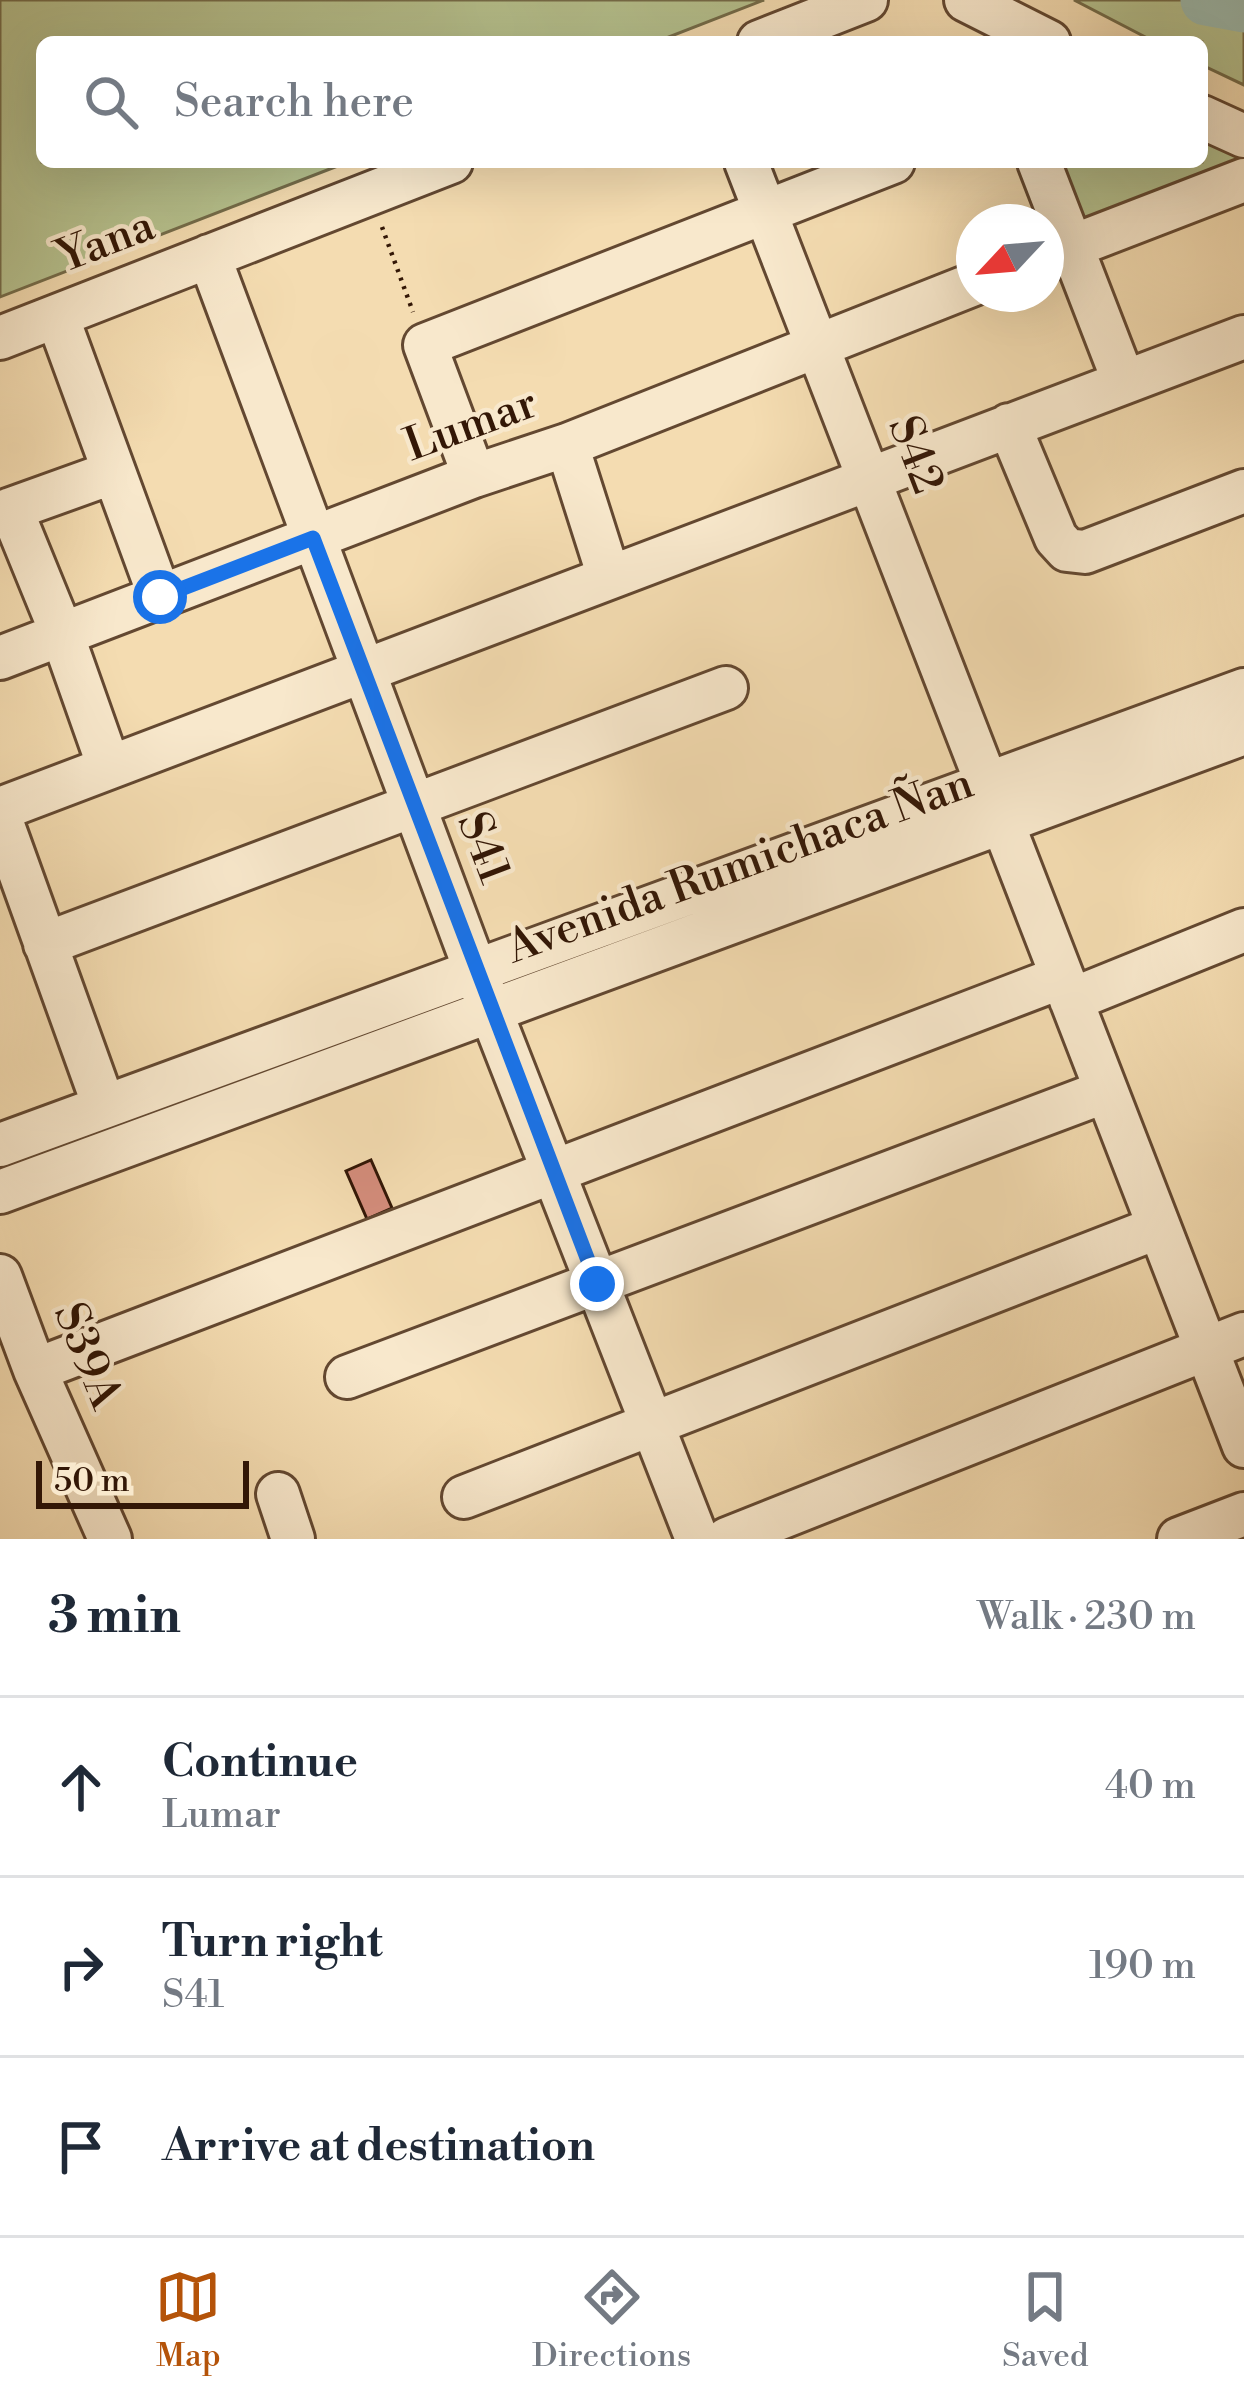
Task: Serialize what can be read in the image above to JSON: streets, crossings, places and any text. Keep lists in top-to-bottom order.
{
  "streets": {
    "street": [
      "Yana",
      "Lumar",
      "S42",
      "S41",
      "Avenida Rumichaca Ñan",
      "S39A"
    ]
  },
  "crossings": [
    ["Yana", "S41"],
    ["Lumar", "S42"],
    ["Lumar", "S41"],
    ["S42", "Avenida Rumichaca Ñan"],
    ["S41", "Avenida Rumichaca Ñan"]
  ],
  "scale_bar": "50 m",
  "north": "bottom left",
  "page": {
    "search": "Search here",
    "scale": "50 m",
    "heading": ["3 min", "Walk · 230 m"],
    "list": [
      ["Continue", "Lumar", "40 m"],
      ["Turn right", "S41", "190 m"],
      "Arrive at destination"
    ],
    "nav": ["Map", "Directions", "Saved"]
  }
}
